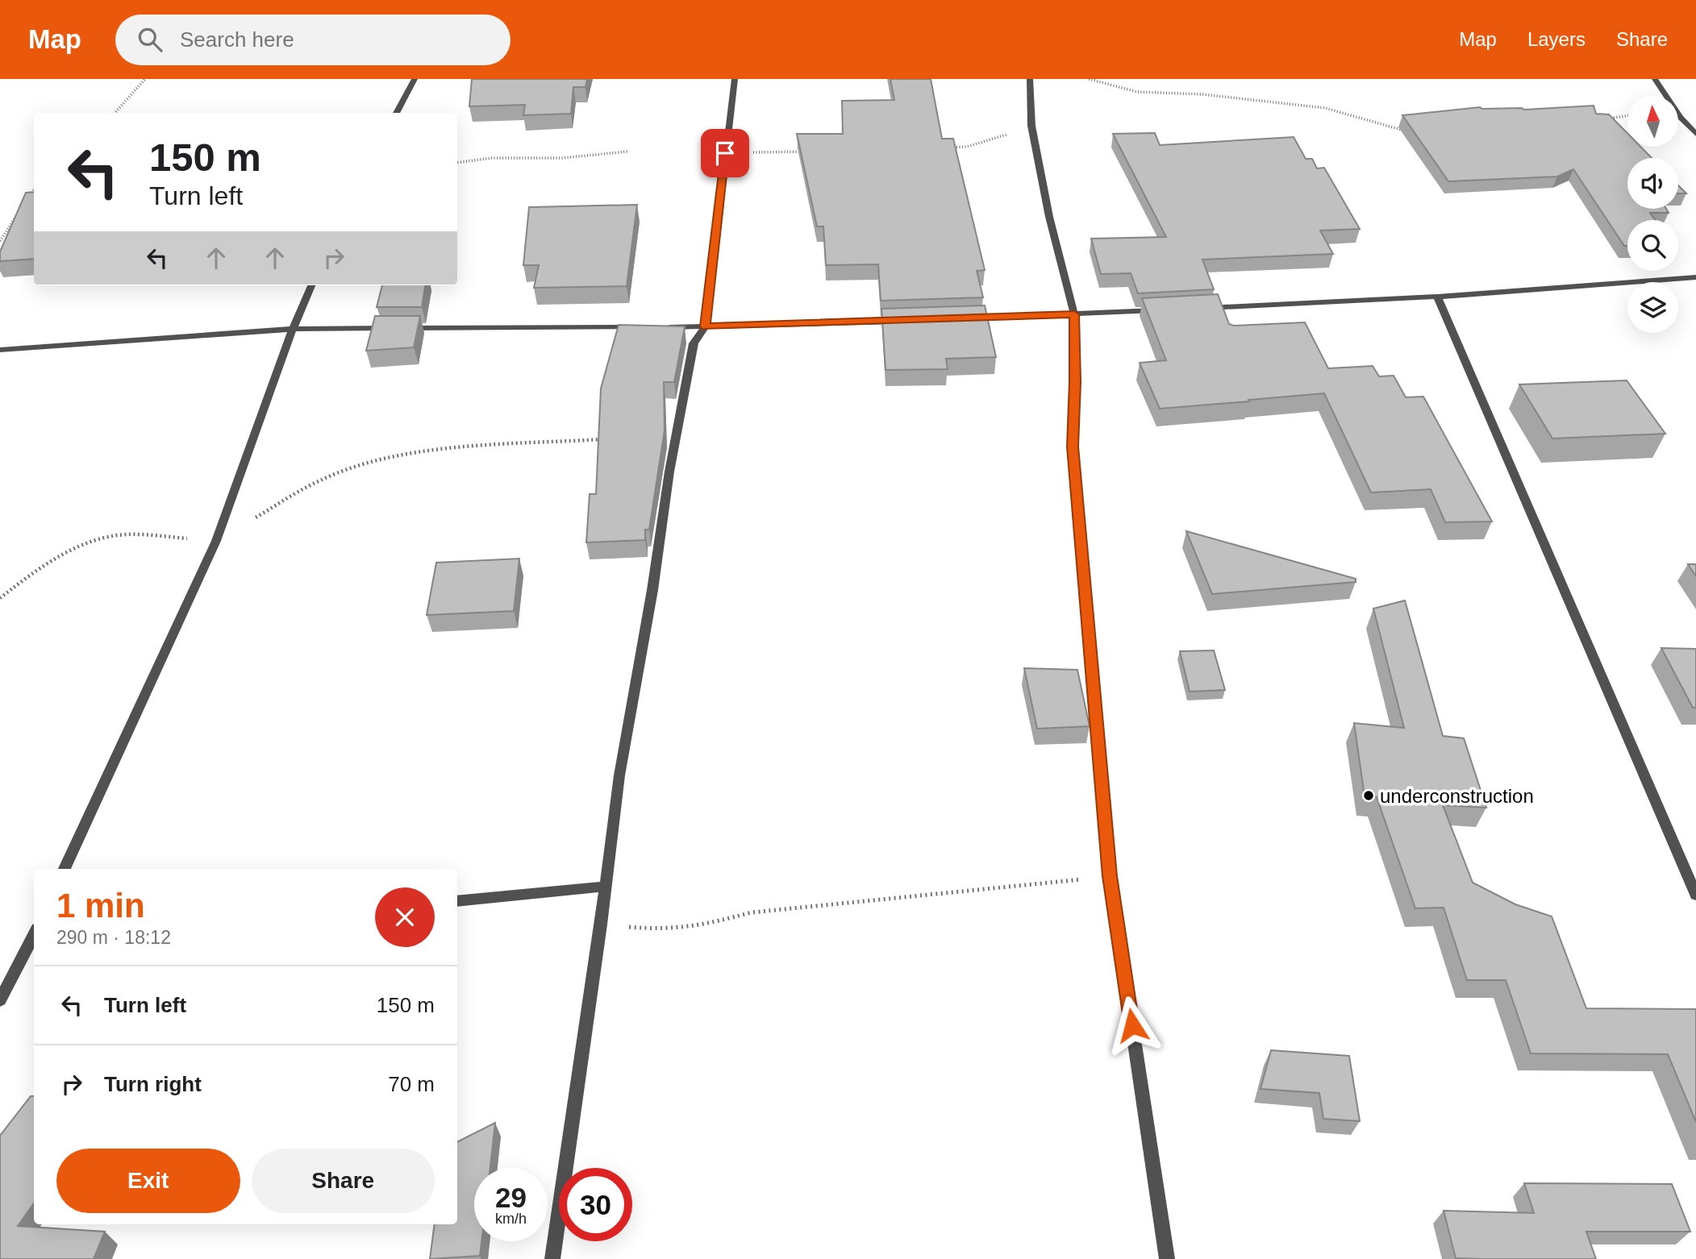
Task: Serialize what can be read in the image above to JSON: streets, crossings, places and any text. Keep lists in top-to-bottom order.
{
  "places": ["underconstruction"],
  "north": "top",
  "page": {
    "header": "Map",
    "search": "Search here",
    "nav": ["Map", "Layers", "Share"],
    "turn": ["150 m", "Turn left"],
    "heading": ["1 min", "290 m · 18:12"],
    "list": [
      {
        "name": "Turn left",
        "value": "150 m"
      },
      {
        "name": "Turn right",
        "value": "70 m"
      }
    ],
    "buttons": ["Exit", "Share"],
    "speed": "29 km/h",
    "limit": "30"
  }
}
